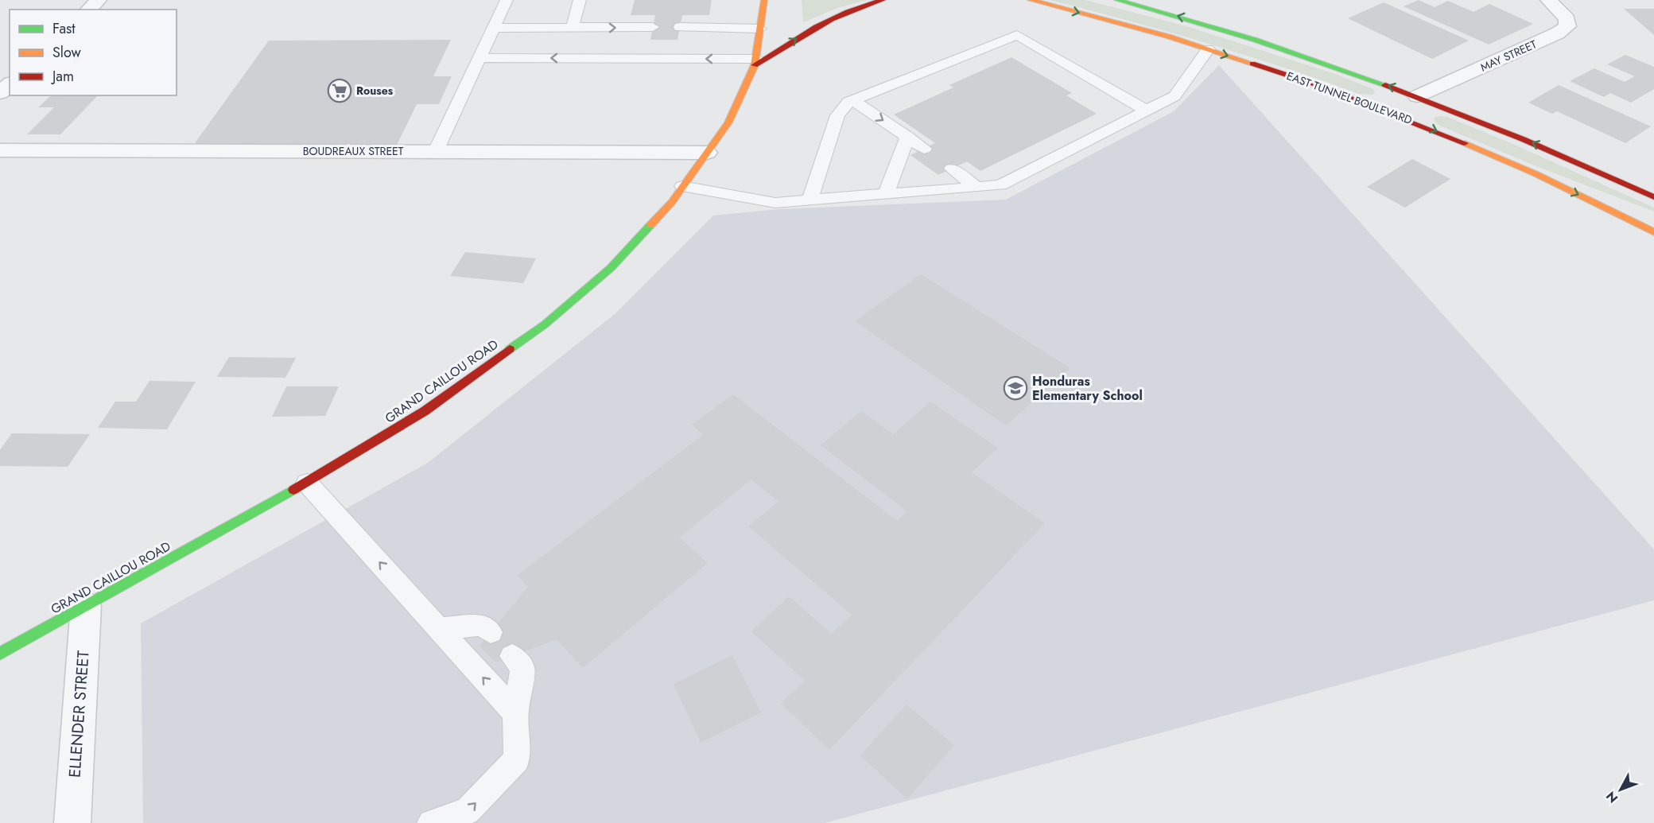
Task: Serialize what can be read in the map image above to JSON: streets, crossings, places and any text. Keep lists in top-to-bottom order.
{
  "streets": {
    "main road": ["EAST TUNNEL BOULEVARD", "GRAND CAILLOU ROAD"],
    "street": ["MAY STREET", "BOUDREAUX STREET", "ELLENDER STREET"]
  },
  "crossings": [
    ["MAY STREET", "EAST TUNNEL BOULEVARD"],
    ["BOUDREAUX STREET", "GRAND CAILLOU ROAD"],
    ["GRAND CAILLOU ROAD", "ELLENDER STREET"]
  ],
  "places": {
    "supermarket": ["Rouses"],
    "school or university": ["Honduras Elementary School"]
  },
  "legend": ["Fast", "Slow", "Jam"],
  "north": "bottom left"
}
